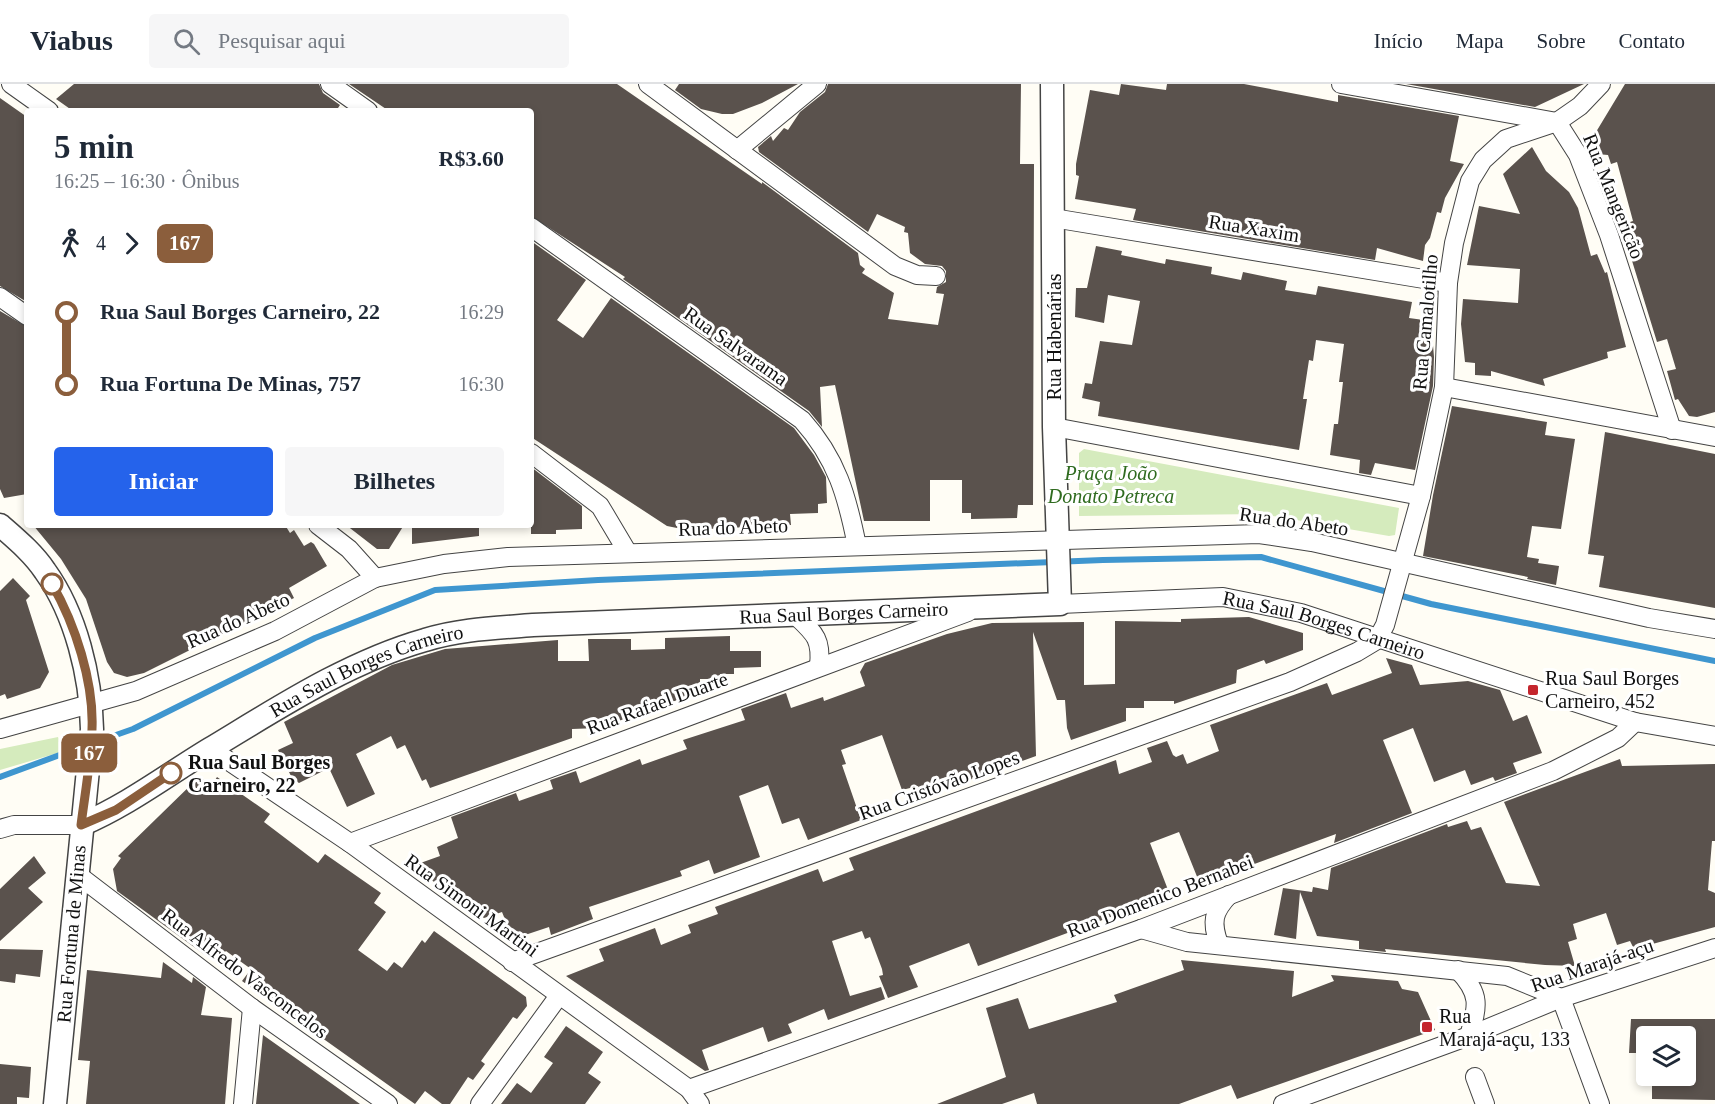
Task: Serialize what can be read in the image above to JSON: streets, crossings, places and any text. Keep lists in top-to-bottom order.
{
  "streets": {
    "street": [
      "Rua Mangericão",
      "Rua Xaxim",
      "Rua Camalotilho",
      "Rua Habenárias",
      "Rua Salvarama",
      "Rua do Abeto",
      "Rua Saul Borges Carneiro",
      "Rua Rafael Duarte",
      "Rua Cristóvão Lopes",
      "Rua Domenico Bernabei",
      "Rua Simoni Martini",
      "Rua Fortuna de Minas",
      "Rua Marajá-açu",
      "Rua Alfredo Vasconcelos"
    ]
  },
  "crossings": [
    ["Rua Mangericão", "Rua Camalotilho"],
    ["Rua Xaxim", "Rua Camalotilho"],
    ["Rua Xaxim", "Rua Habenárias"],
    ["Rua Camalotilho", "Rua do Abeto"],
    ["Rua Camalotilho", "Rua Saul Borges Carneiro"],
    ["Rua Camalotilho", "Rua Cristóvão Lopes"],
    ["Rua Habenárias", "Rua do Abeto"],
    ["Rua Habenárias", "Rua Saul Borges Carneiro"],
    ["Rua Salvarama", "Rua do Abeto"],
    ["Rua do Abeto", "Rua Fortuna de Minas"],
    ["Rua Saul Borges Carneiro", "Rua Rafael Duarte"],
    ["Rua Saul Borges Carneiro", "Rua Cristóvão Lopes"],
    ["Rua Saul Borges Carneiro", "Rua Domenico Bernabei"],
    ["Rua Saul Borges Carneiro", "Rua Simoni Martini"],
    ["Rua Saul Borges Carneiro", "Rua Fortuna de Minas"],
    ["Rua Rafael Duarte", "Rua Simoni Martini"],
    ["Rua Cristóvão Lopes", "Rua Simoni Martini"],
    ["Rua Domenico Bernabei", "Rua Simoni Martini"],
    ["Rua Fortuna de Minas", "Rua Alfredo Vasconcelos"]
  ],
  "parks": ["Praça João Donato Petreca"],
  "places": {
    "transit": ["Rua Saul Borges Carneiro, 452", "Rua Marajá-açu, 133"],
    "other": ["Rua Saul Borges Carneiro, 22"]
  },
  "lines": ["bus line 167"],
  "page": {
    "header": "Viabus",
    "search": "Pesquisar aqui",
    "nav": [
      "Início",
      "Mapa",
      "Sobre",
      "Contato"
    ],
    "on_map": "167",
    "heading": ["5 min", "16:25 – 16:30 · Ônibus", "R$3.60"],
    "legs": ["4", "167"],
    "list": [
      {
        "name": "Rua Saul Borges Carneiro, 22",
        "value": "16:29"
      },
      {
        "name": "Rua Fortuna De Minas, 757",
        "value": "16:30"
      }
    ],
    "buttons": ["Iniciar", "Bilhetes"]
  }
}
